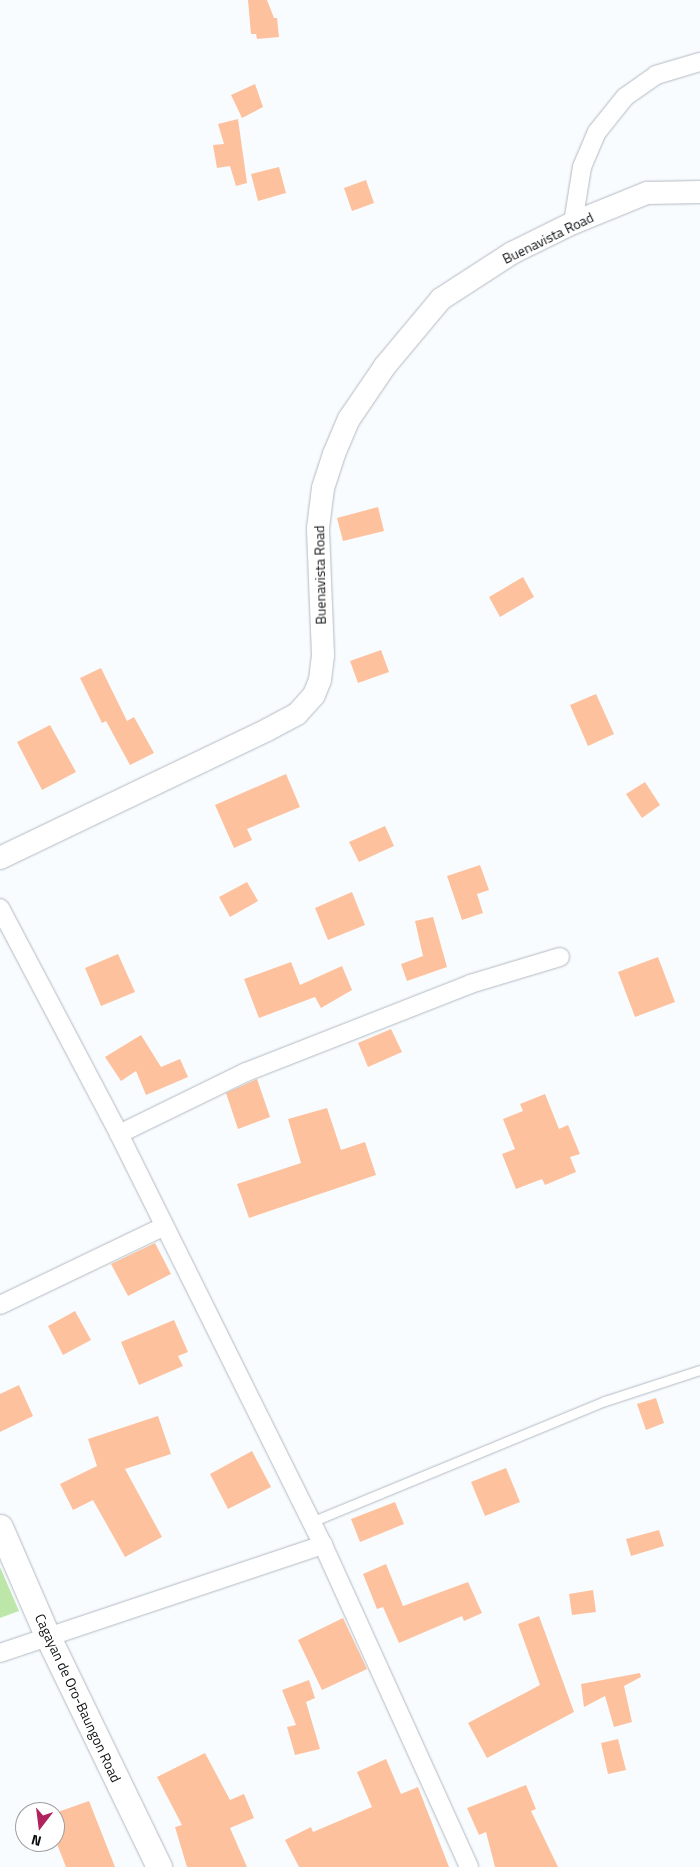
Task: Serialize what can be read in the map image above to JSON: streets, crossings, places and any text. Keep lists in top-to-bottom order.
{
  "streets": {
    "main road": ["Cagayan de Oro-Baungon Road"],
    "street": ["Buenavista Road"]
  },
  "north": "bottom"
}
